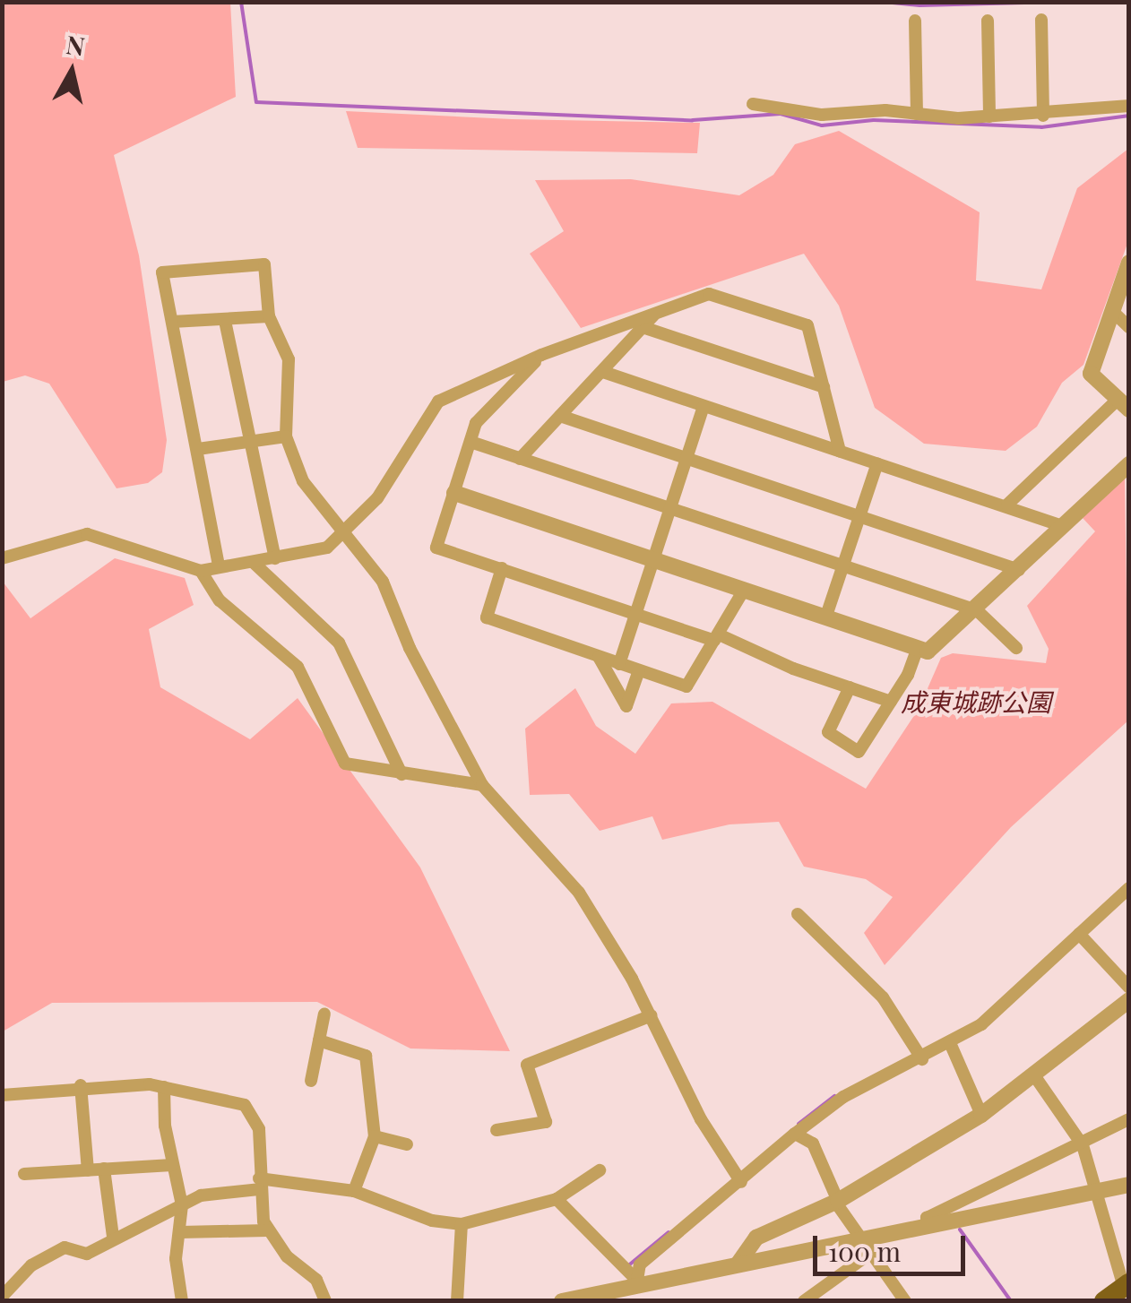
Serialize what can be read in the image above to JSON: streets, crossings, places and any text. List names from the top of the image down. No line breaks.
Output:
{"parks":["成東城跡公園"],"scale_bar":"100 m","north":"top"}
